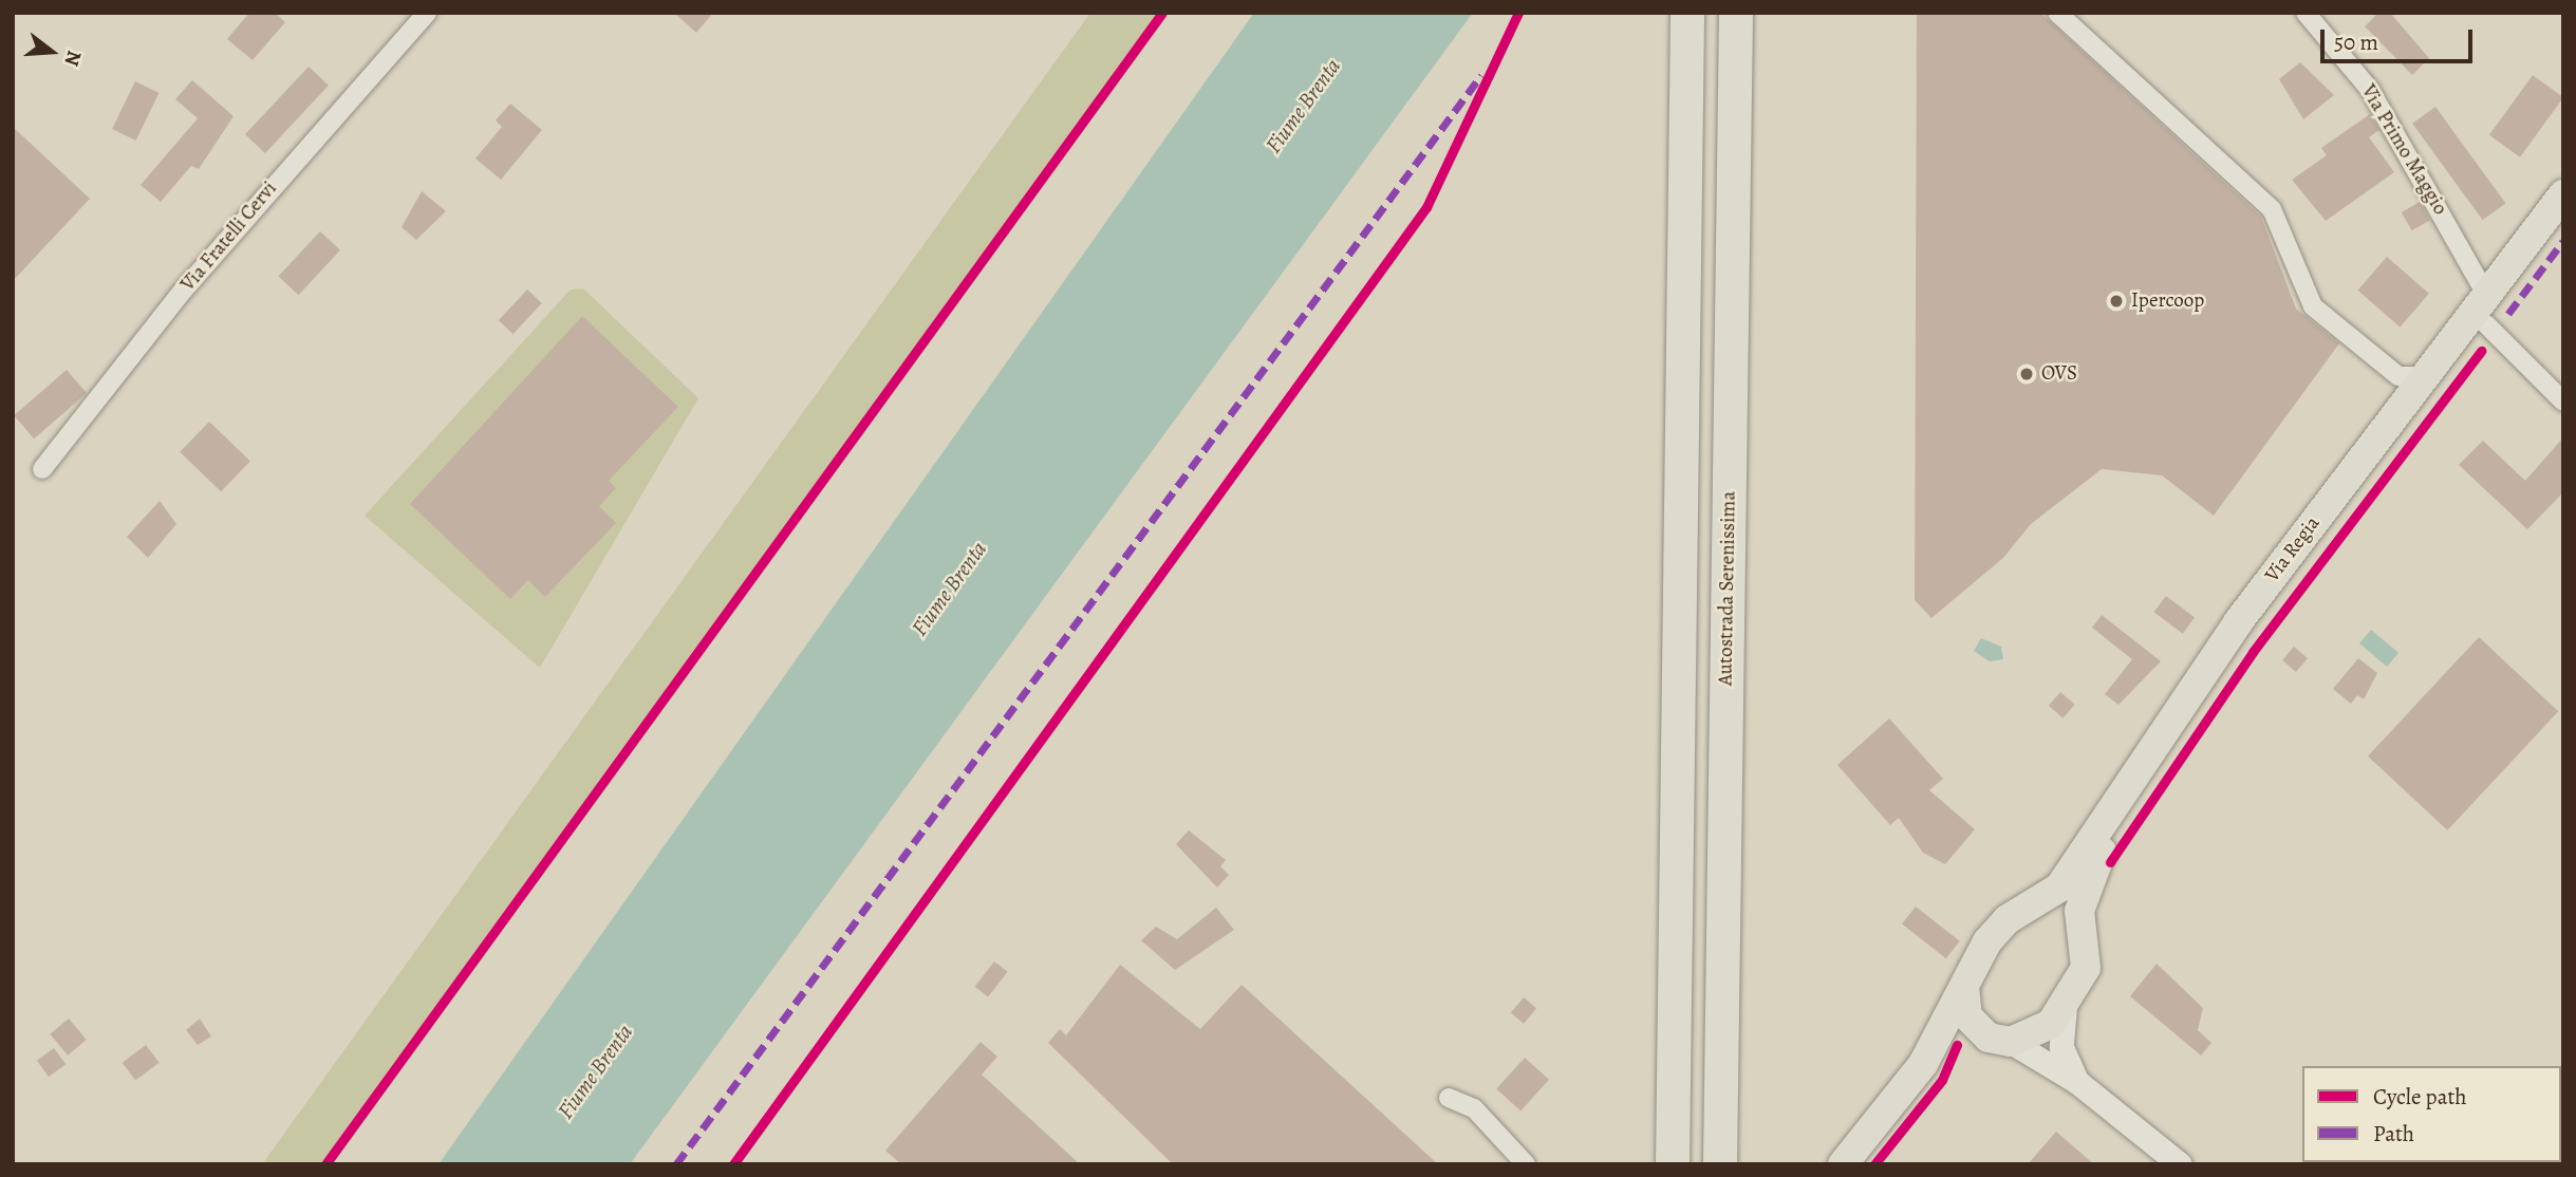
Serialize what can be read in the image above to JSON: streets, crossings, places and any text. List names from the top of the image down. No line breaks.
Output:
{"streets":{"highway":["Autostrada Serenissima"],"main road":["Via Regia"],"street":["Via Primo Maggio","Via Fratelli Cervi"]},"crossings":[["Via Primo Maggio","Via Regia"]],"water":["Fiume Brenta"],"places":["Ipercoop","OVS"],"legend":["Cycle path","Path"],"scale_bar":"50 m","north":"right"}
